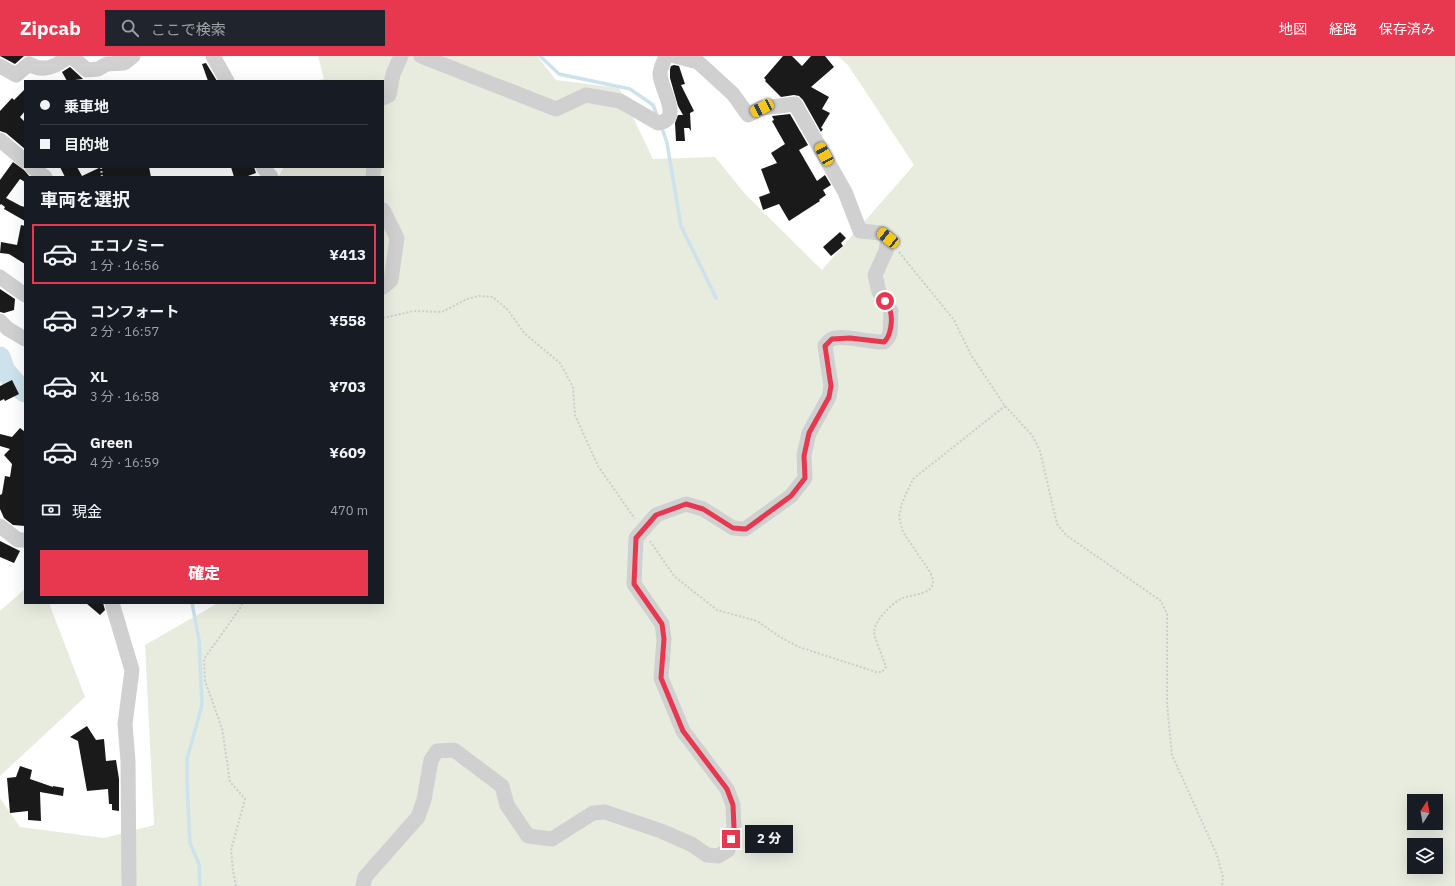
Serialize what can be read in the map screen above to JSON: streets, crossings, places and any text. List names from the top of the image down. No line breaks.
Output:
{"north":"top","page":{"header":"Zipcab","search":"ここで検索","nav":["地図","経路","保存済み"],"banner":["乗車地","目的地"],"heading":"車両を選択","list":[{"name":"エコノミー","note":"1 分 · 16:56","value":"¥413"},{"name":"コンフォート","note":"2 分 · 16:57","value":"¥558"},{"name":"XL","note":"3 分 · 16:58","value":"¥703"},{"name":"Green","note":"4 分 · 16:59","value":"¥609"}],"pay":["現金","470 m"],"buttons":"確定","bubble":"2 分"}}
